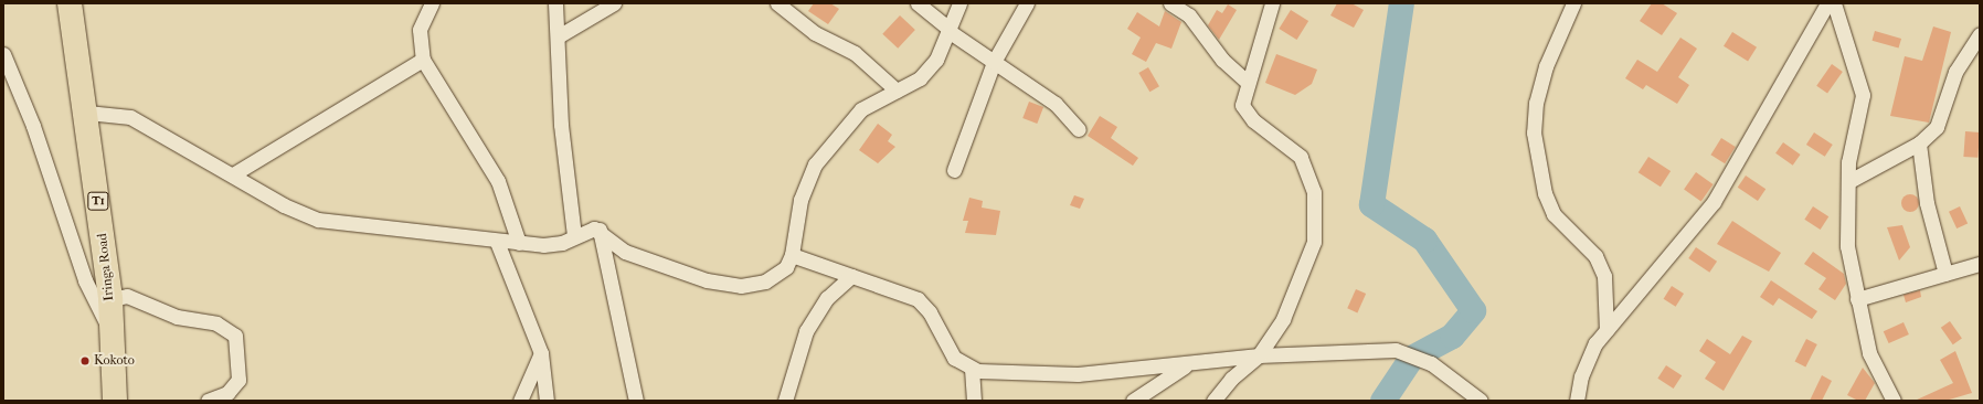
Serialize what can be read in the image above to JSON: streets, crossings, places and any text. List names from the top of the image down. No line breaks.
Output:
{"streets":{"highway":["T1","Iringa Road"]},"places":["Kokoto"]}
